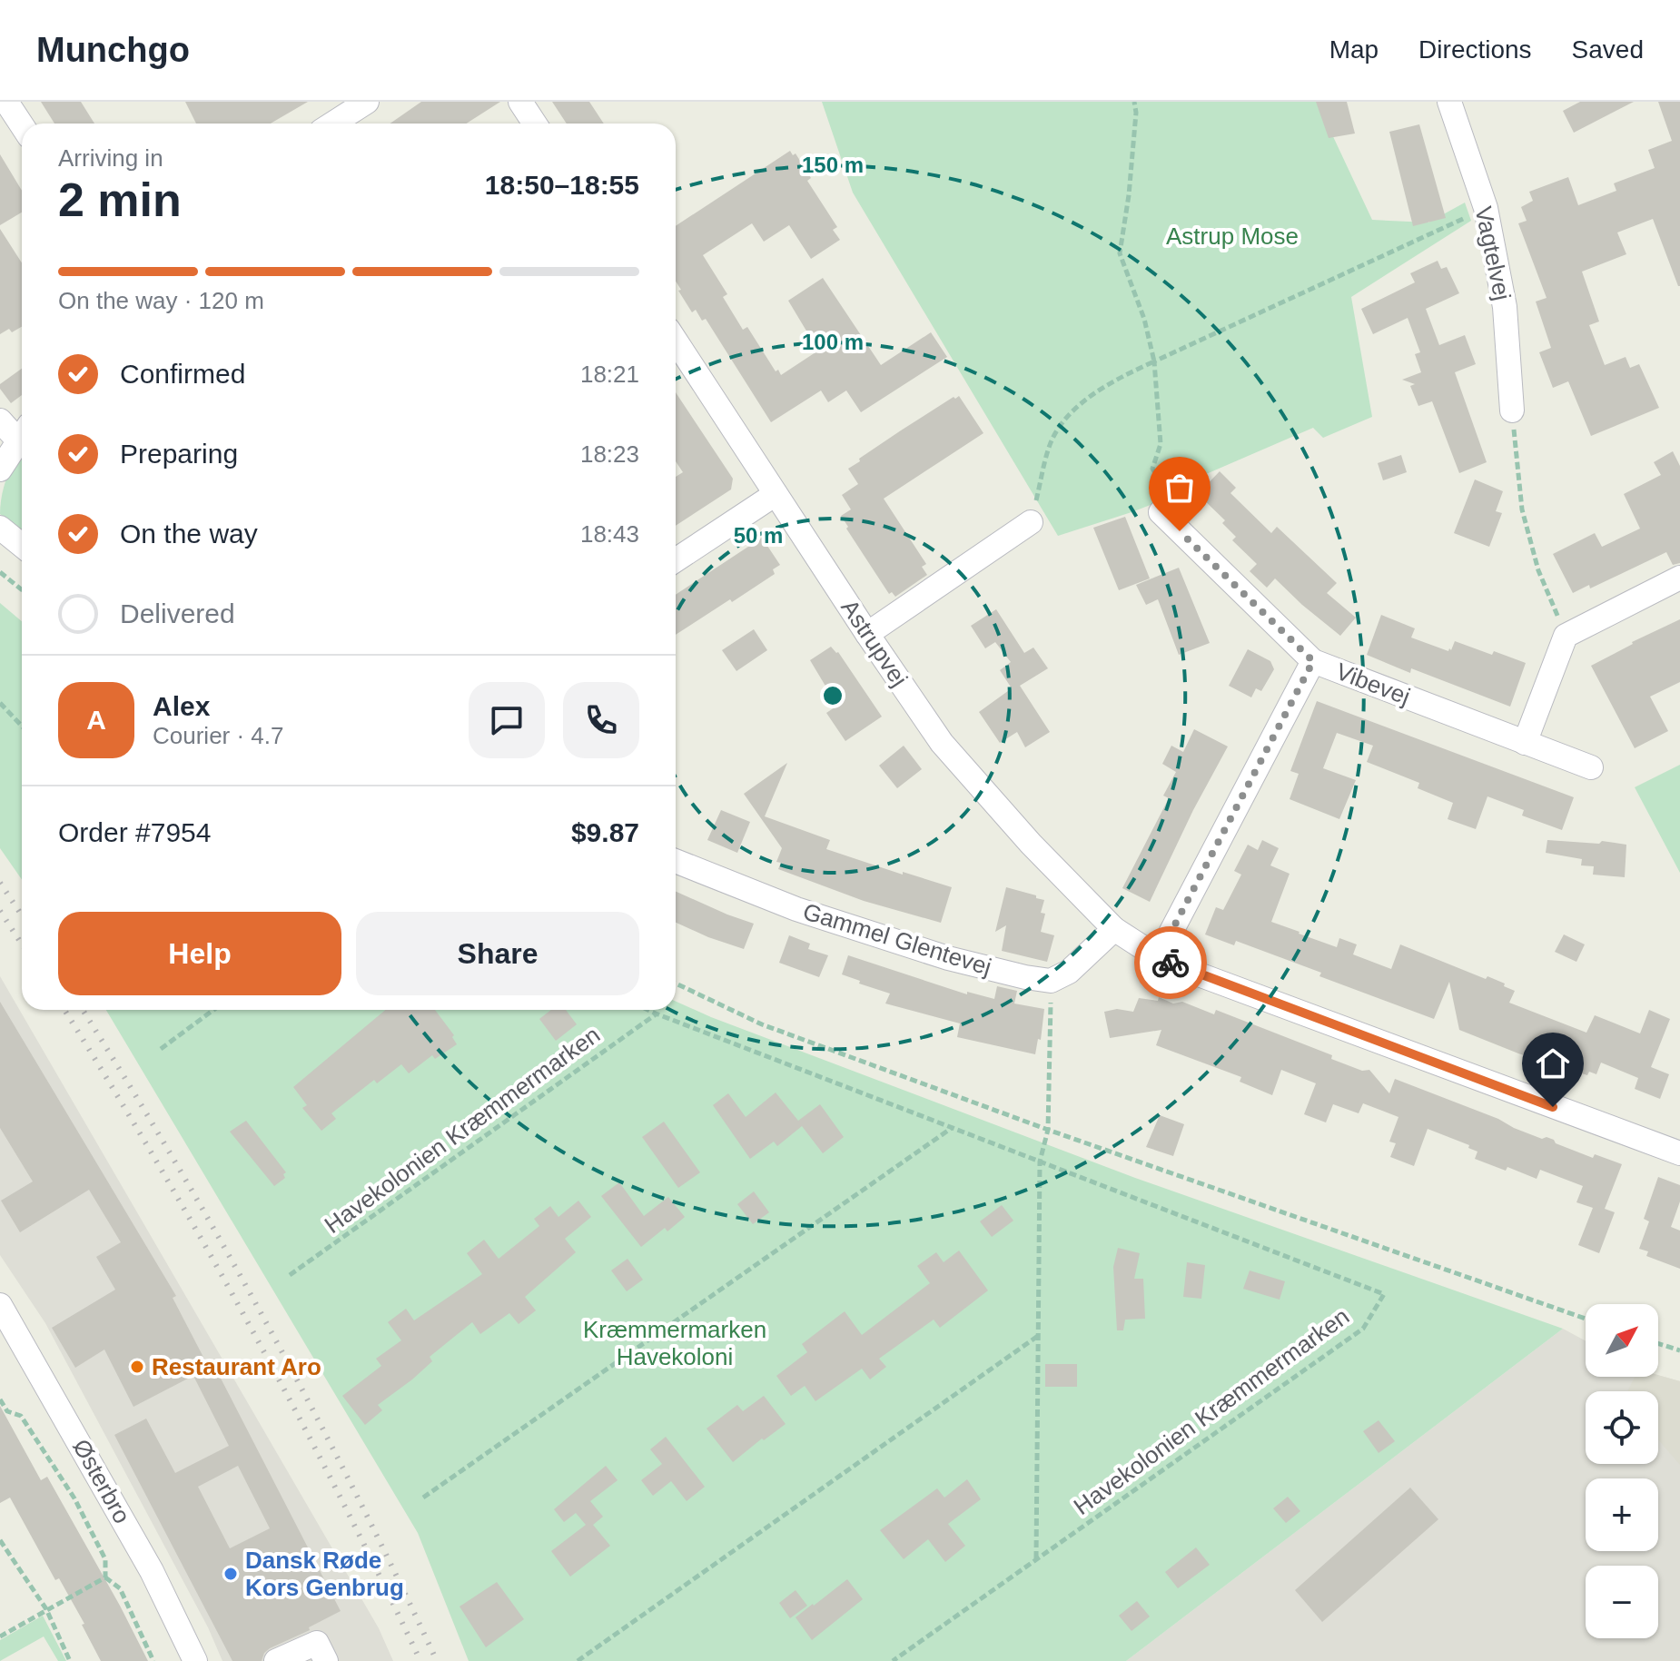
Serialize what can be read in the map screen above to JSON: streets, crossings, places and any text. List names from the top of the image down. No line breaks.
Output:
{"streets":{"street":["Vagtelvej","Astrupvej","Vibevej","Gammel Glentevej","Østerbro"],"path":["Havekolonien Kræmmermarken"]},"parks":["Astrup Mose","Kræmmermarken Havekoloni"],"places":["Restaurant Aro","Dansk Røde Kors Genbrug"],"north":"top right","page":{"header":"Munchgo","nav":["Map","Directions","Saved"],"heading":["2 min","Arriving in","18:50–18:55"],"panel":["Alex","Courier · 4.7","Order #7954","$9.87"],"bar":"On the way · 120 m","list":[["Confirmed","18:21"],["Preparing","18:23"],["On the way","18:43"],"Delivered"],"round":"A","buttons":["Help","Share"],"map_buttons":["+","−"]},"rings":["150 m","100 m","50 m"]}
